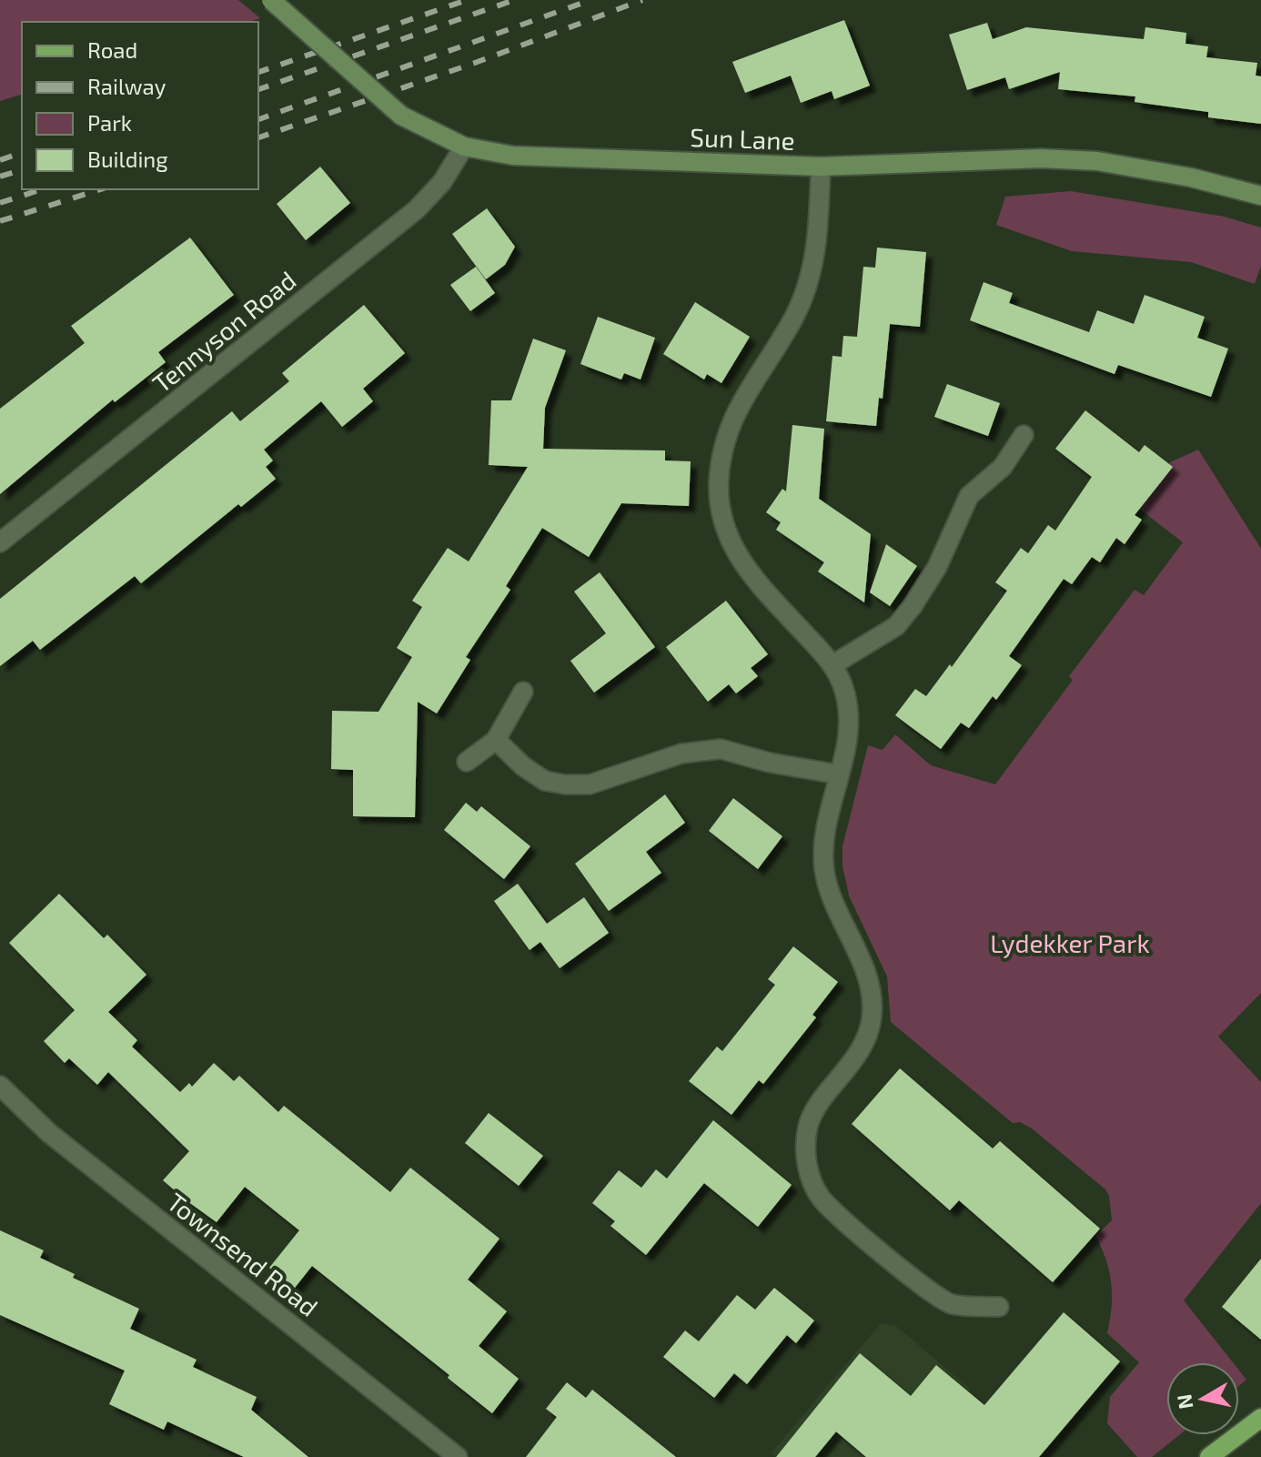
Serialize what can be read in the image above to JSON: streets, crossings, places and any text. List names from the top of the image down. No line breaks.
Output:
{"streets":{"street":["Sun Lane","Tennyson Road","Townsend Road"]},"crossings":[["Sun Lane","Tennyson Road"]],"parks":["Lydekker Park"],"legend":["Road","Railway","Park","Building"],"north":"left"}
